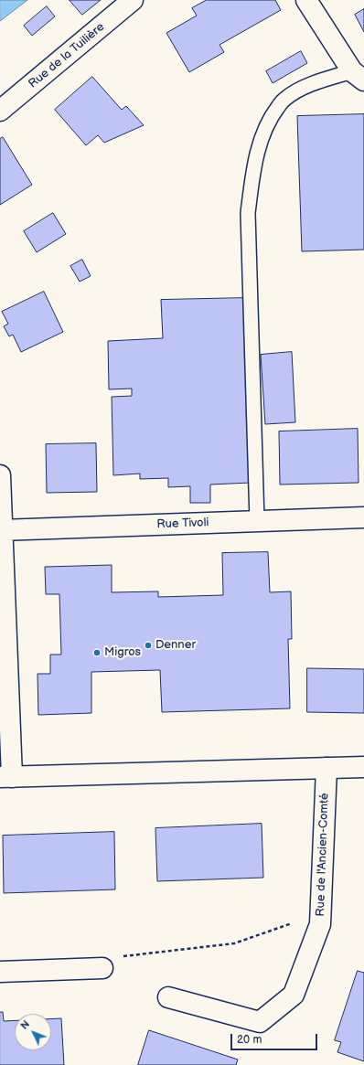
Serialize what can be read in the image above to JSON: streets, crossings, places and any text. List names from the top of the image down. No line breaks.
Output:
{"streets":{"street":["Rue de la Tuilière","Rue Tivoli","Rue de l'Ancien-Comté"]},"places":["Denner","Migros"],"scale_bar":"20 m","north":"top left"}
